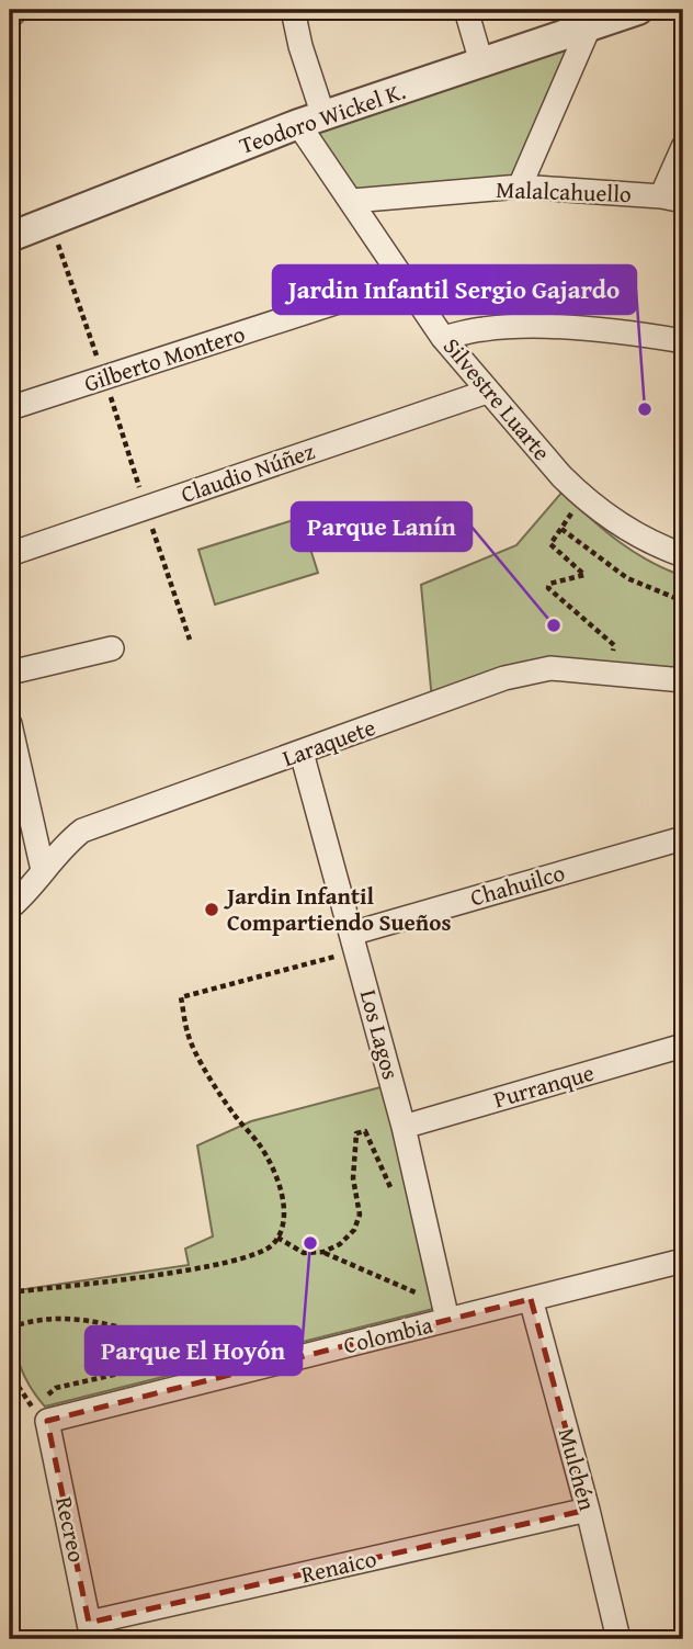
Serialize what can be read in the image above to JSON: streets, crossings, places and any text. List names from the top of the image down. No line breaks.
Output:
{"streets":{"street":["Teodoro Wickel K.","Malalcahuello","Gilberto Montero","Silvestre Luarte","Claudio Núñez","Laraquete","Chahuilco","Los Lagos","Purranque","Colombia","Mulchén","Recreo","Renaico"]},"crossings":[["Teodoro Wickel K.","Silvestre Luarte"],["Malalcahuello","Silvestre Luarte"],["Gilberto Montero","Silvestre Luarte"],["Silvestre Luarte","Claudio Núñez"],["Laraquete","Los Lagos"],["Chahuilco","Los Lagos"],["Los Lagos","Purranque"],["Los Lagos","Colombia"],["Colombia","Mulchén"],["Colombia","Recreo"],["Mulchén","Renaico"],["Recreo","Renaico"]],"places":["Jardin Infantil Sergio Gajardo","Parque Lanín","Jardin Infantil Compartiendo Sueños","Parque El Hoyón"]}
